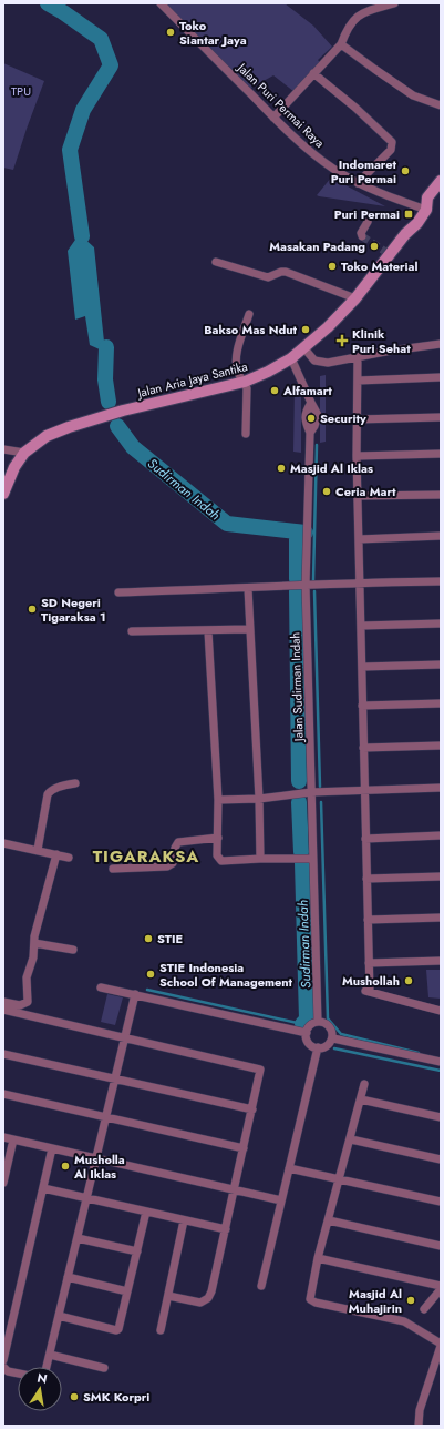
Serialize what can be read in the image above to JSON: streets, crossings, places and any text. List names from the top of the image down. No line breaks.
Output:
{"streets":{"street":["Jalan Puri Permai Raya","Jalan Aria Jaya Santika","Jalan Sudirman Indah"]},"crossings":[["Jalan Puri Permai Raya","Jalan Aria Jaya Santika"]],"districts":["TIGARAKSA"],"water":["Sudirman Indah"],"parks":["TPU"],"places":{"other":["Toko Siantar Jaya","Indomaret Puri Permai","Masakan Padang","Toko Material","Bakso Mas Ndut","Alfamart","Security","Masjid Al Iklas","Ceria Mart","SD Negeri Tigaraksa 1","STIE","STIE Indonesia School Of Management","Mushollah","Musholla Al Iklas","Masjid Al Muhajirin","SMK Korpri"],"transit":["Puri Permai"],"health":["Klinik Puri Sehat"]},"north":"top"}
